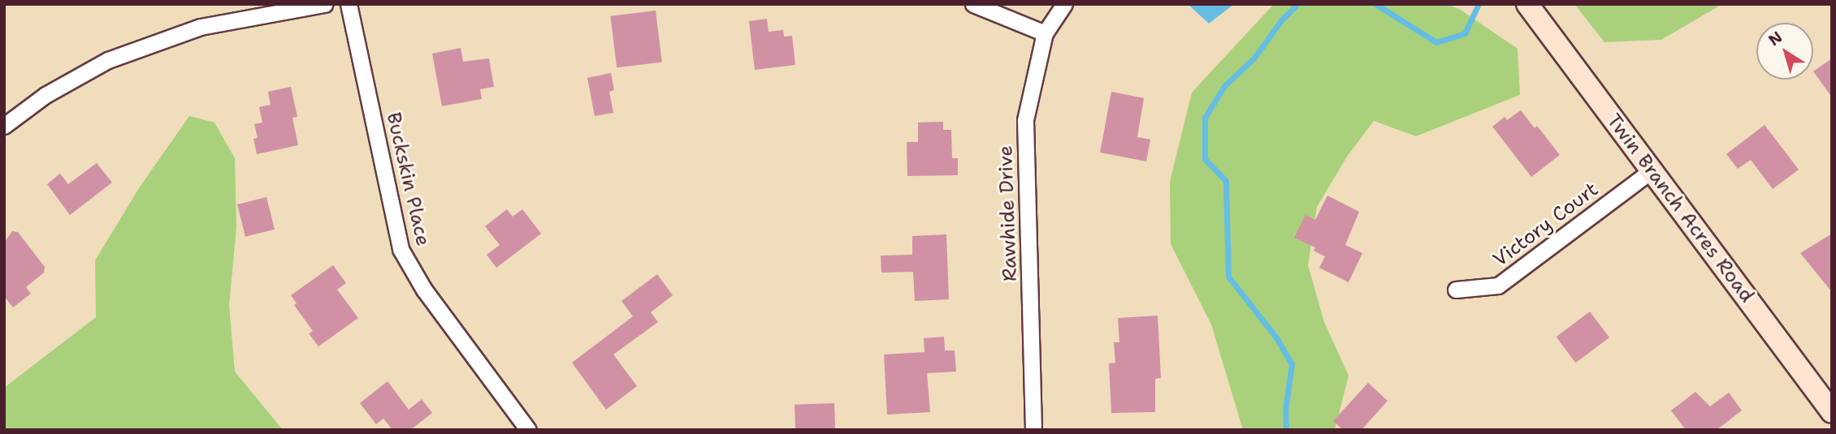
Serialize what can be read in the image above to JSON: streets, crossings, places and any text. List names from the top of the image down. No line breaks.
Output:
{"streets":{"street":["Buckskin Place","Twin Branch Acres Road","Rawhide Drive","Victory Court"]},"crossings":[["Twin Branch Acres Road","Victory Court"]],"north":"top left"}
